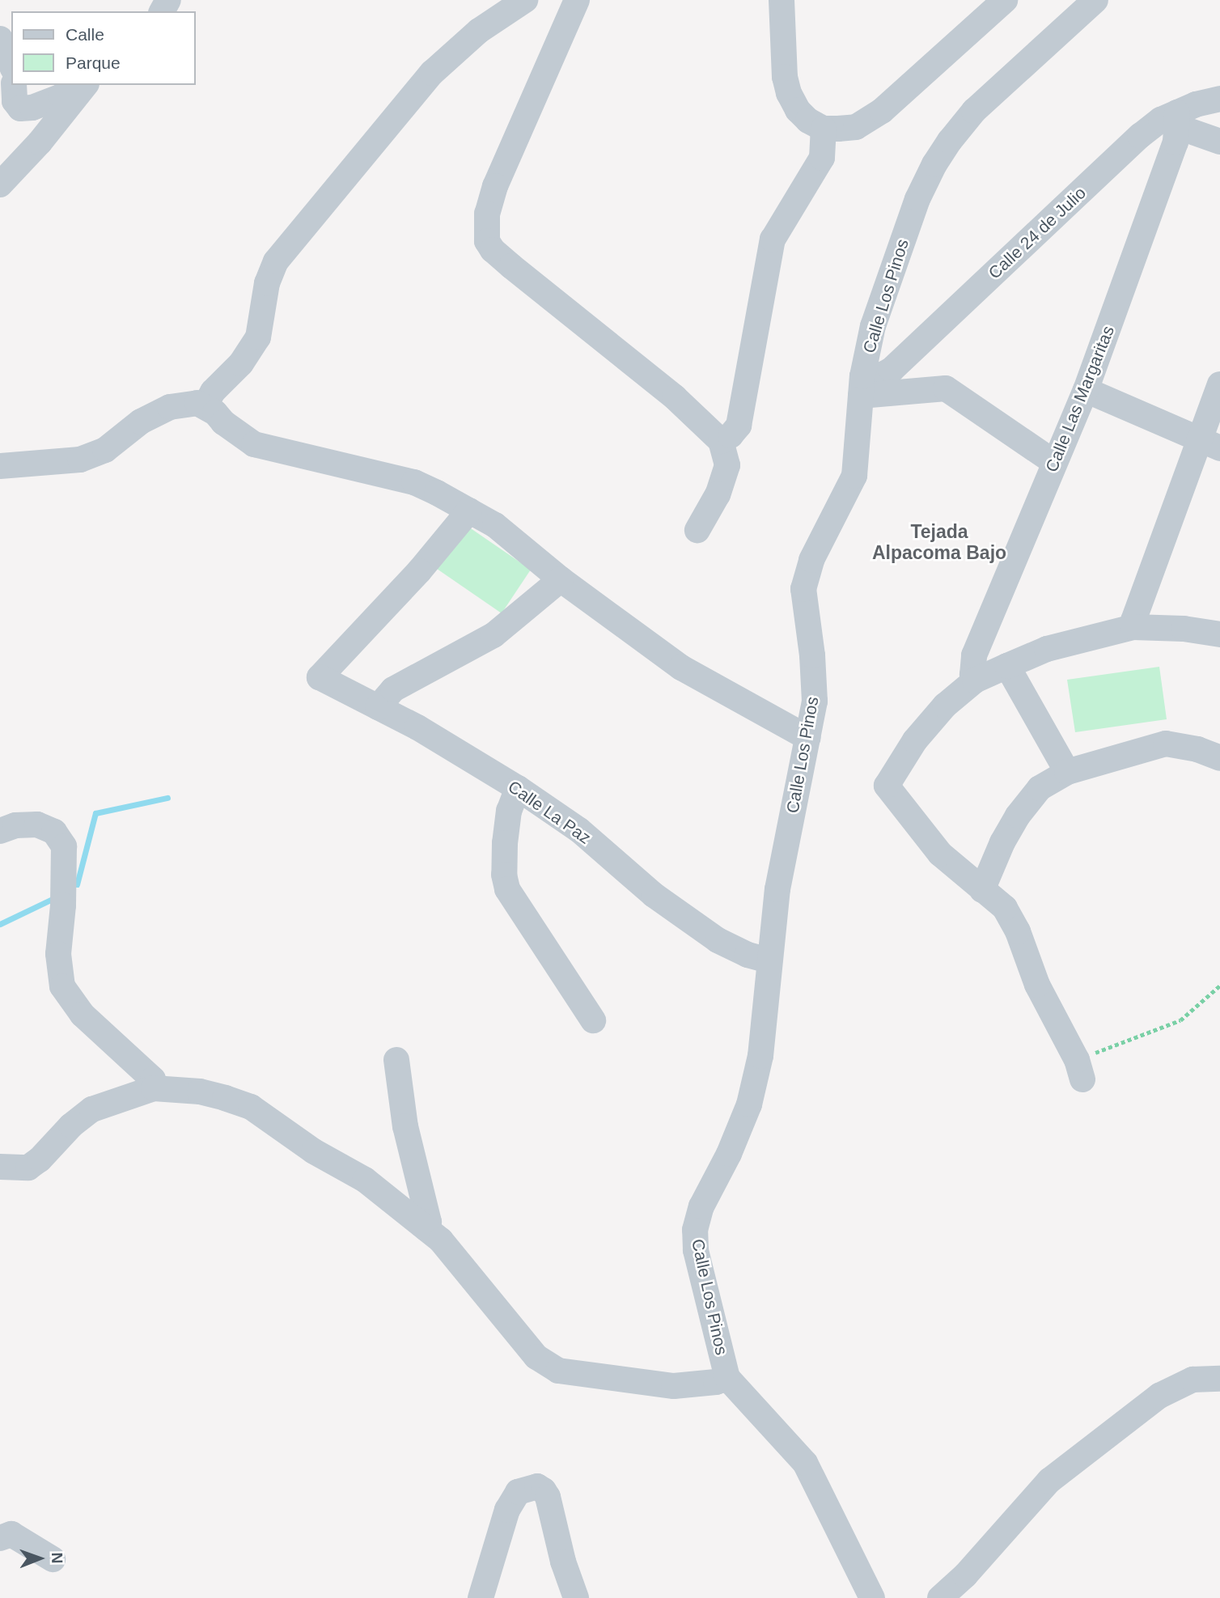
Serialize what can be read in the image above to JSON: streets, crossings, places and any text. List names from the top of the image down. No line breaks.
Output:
{"streets":{"street":["Calle 24 de Julio","Calle Los Pinos","Calle Las Margaritas","Calle La Paz"]},"crossings":[["Calle 24 de Julio","Calle Los Pinos"],["Calle 24 de Julio","Calle Las Margaritas"],["Calle Los Pinos","Calle La Paz"]],"districts":["Tejada Alpacoma Bajo"],"legend":["Calle","Parque"],"north":"right"}
